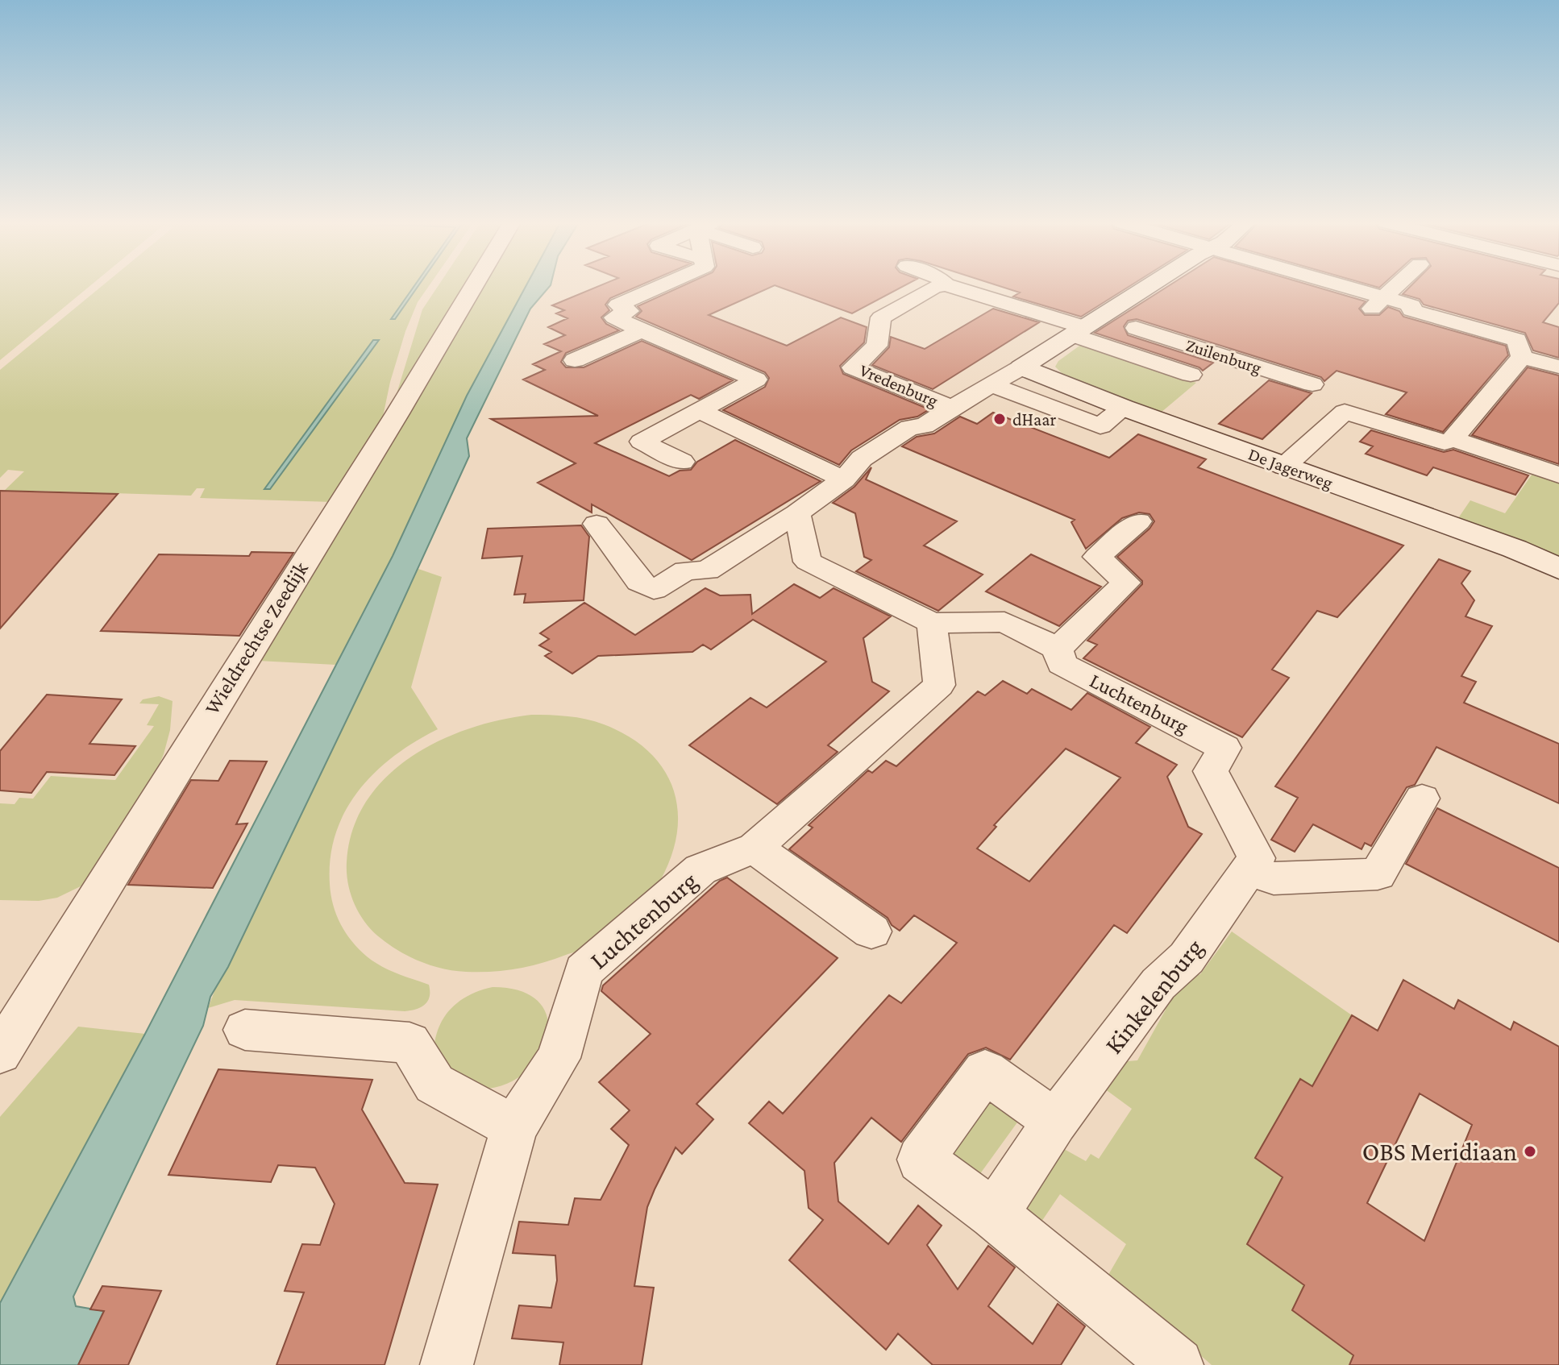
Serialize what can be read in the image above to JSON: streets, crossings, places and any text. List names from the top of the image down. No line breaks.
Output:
{"streets":{"street":["Zuilenburg","Vredenburg","De Jagerweg","Wieldrechtse Zeedijk","Luchtenburg","Kinkelenburg"]},"crossings":[["Vredenburg","De Jagerweg"],["Luchtenburg","Kinkelenburg"]],"places":["dHaar","OBS Meridiaan"]}
